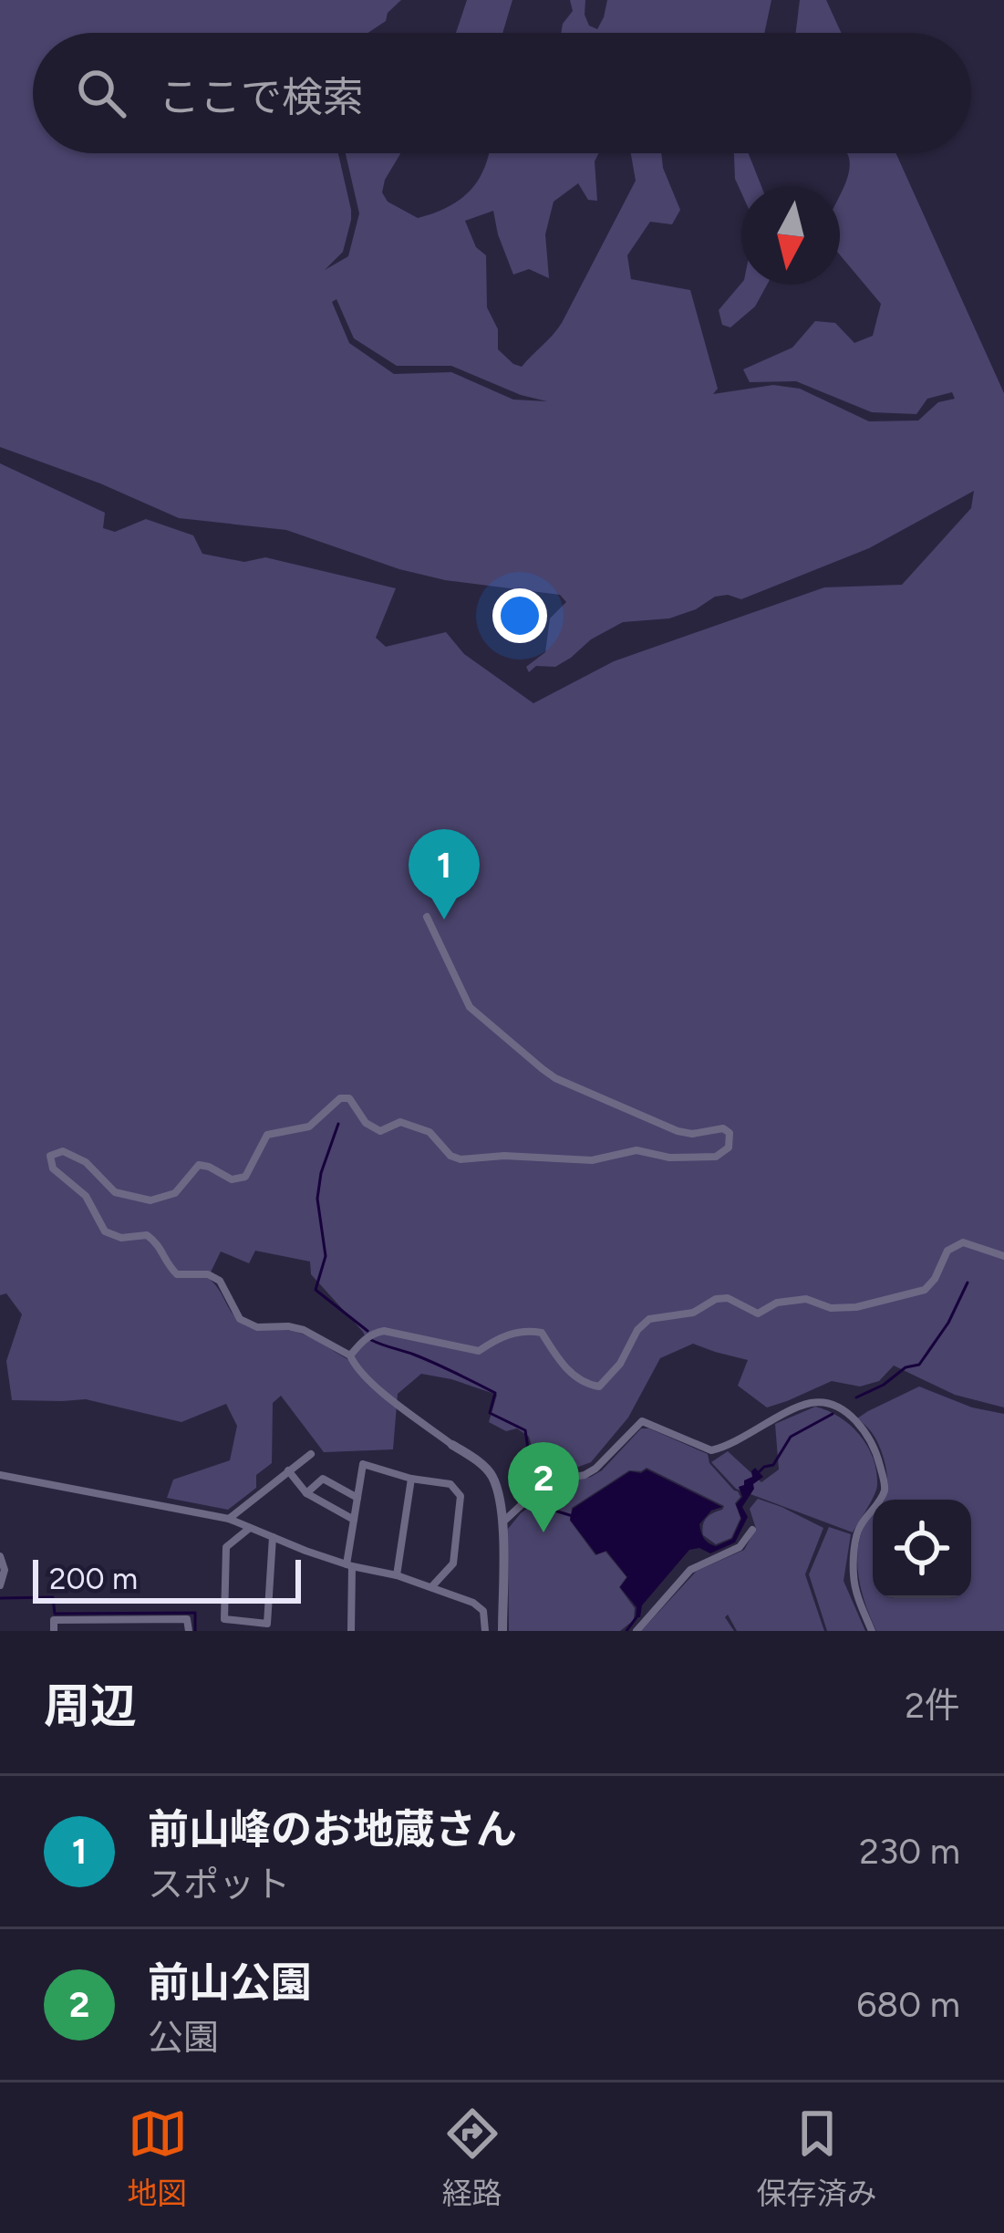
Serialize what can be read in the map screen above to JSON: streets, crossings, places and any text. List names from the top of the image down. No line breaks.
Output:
{"scale_bar":"200 m","north":"bottom","page":{"search":"ここで検索","pins":["1","2"],"scale":"200 m","heading":["周辺","2件"],"list":[{"mark":"1","name":"前山峰のお地蔵さん","note":"スポット","value":"230 m"},{"mark":"2","name":"前山公園","note":"公園","value":"680 m"}],"nav":["地図","経路","保存済み"]}}
